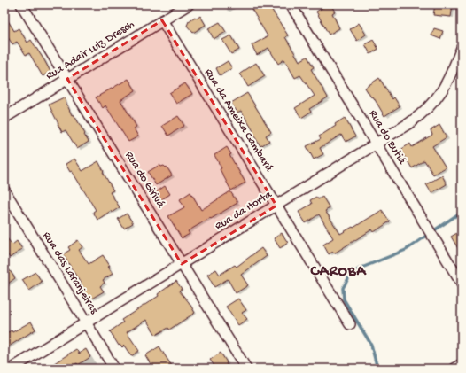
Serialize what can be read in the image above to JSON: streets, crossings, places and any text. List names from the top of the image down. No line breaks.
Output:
{"streets":{"street":["Rua Adair Luiz Dresch","Rua da Ameixa Cambará","Rua do Butiá","Rua do Girivá","Rua da Horta","Rua das Laranjeiras"]},"crossings":[["Rua Adair Luiz Dresch","Rua da Ameixa Cambará"],["Rua Adair Luiz Dresch","Rua do Girivá"],["Rua da Ameixa Cambará","Rua da Horta"],["Rua do Butiá","Rua da Horta"],["Rua do Girivá","Rua da Horta"],["Rua da Horta","Rua das Laranjeiras"]],"districts":["CAROBA"]}
